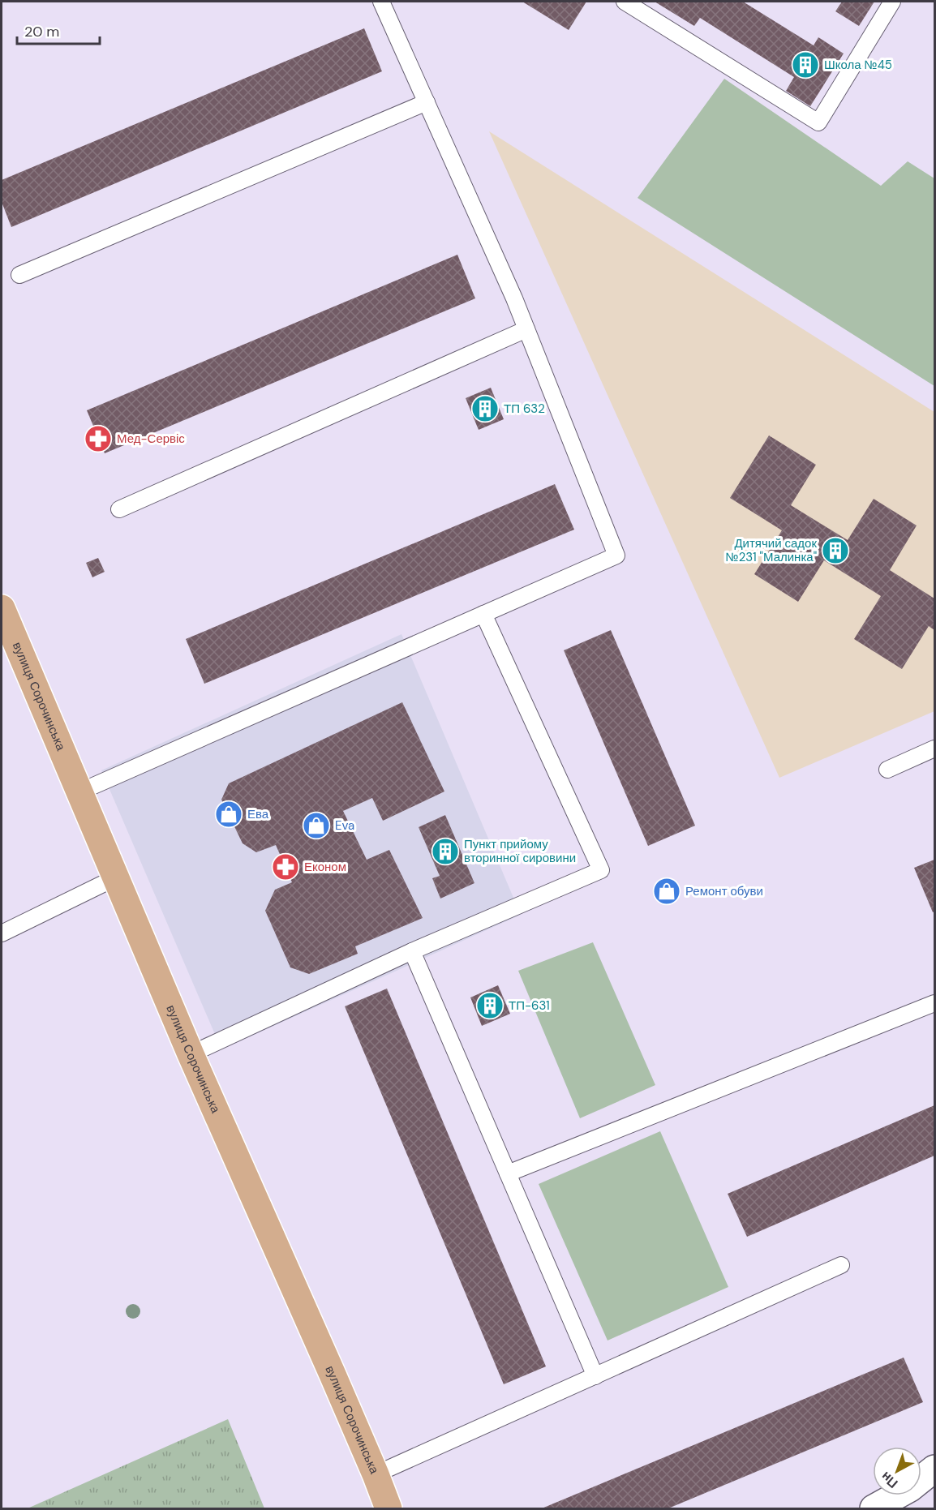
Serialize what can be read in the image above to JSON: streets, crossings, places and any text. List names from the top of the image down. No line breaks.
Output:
{"streets":{"main road":["вулиця Сорочинська"]},"places":{"building":["Школа №45","ТП 632","Дитячий садок №231 \"Малинка\"","Пункт прийому вторинної сировини","ТП-631"],"pharmacy":["Мед-Сервіс","Економ"],"shop":["Ева","Eva","Ремонт обуви"]},"scale_bar":"20 m","north":"bottom left"}
